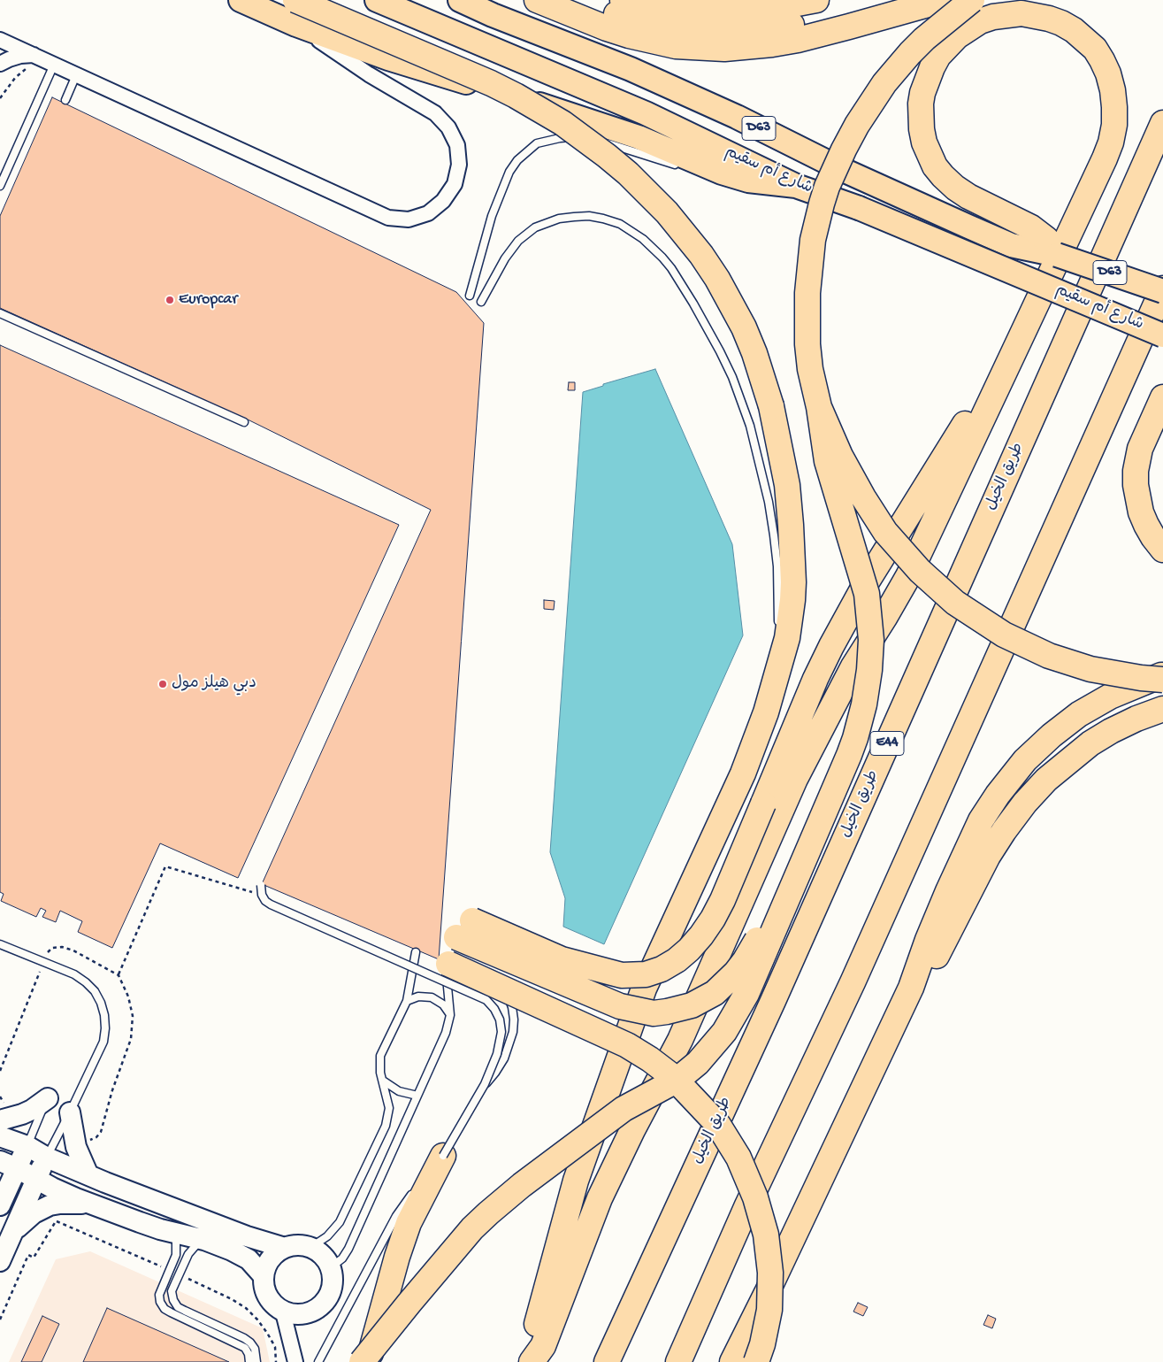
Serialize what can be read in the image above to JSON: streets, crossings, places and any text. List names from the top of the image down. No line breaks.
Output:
{"streets":{"highway":["طريق الخيل","E44"],"main road":["D63","شارع أم سقيم"]},"places":["Europcar","دبي هيلز مول"]}
